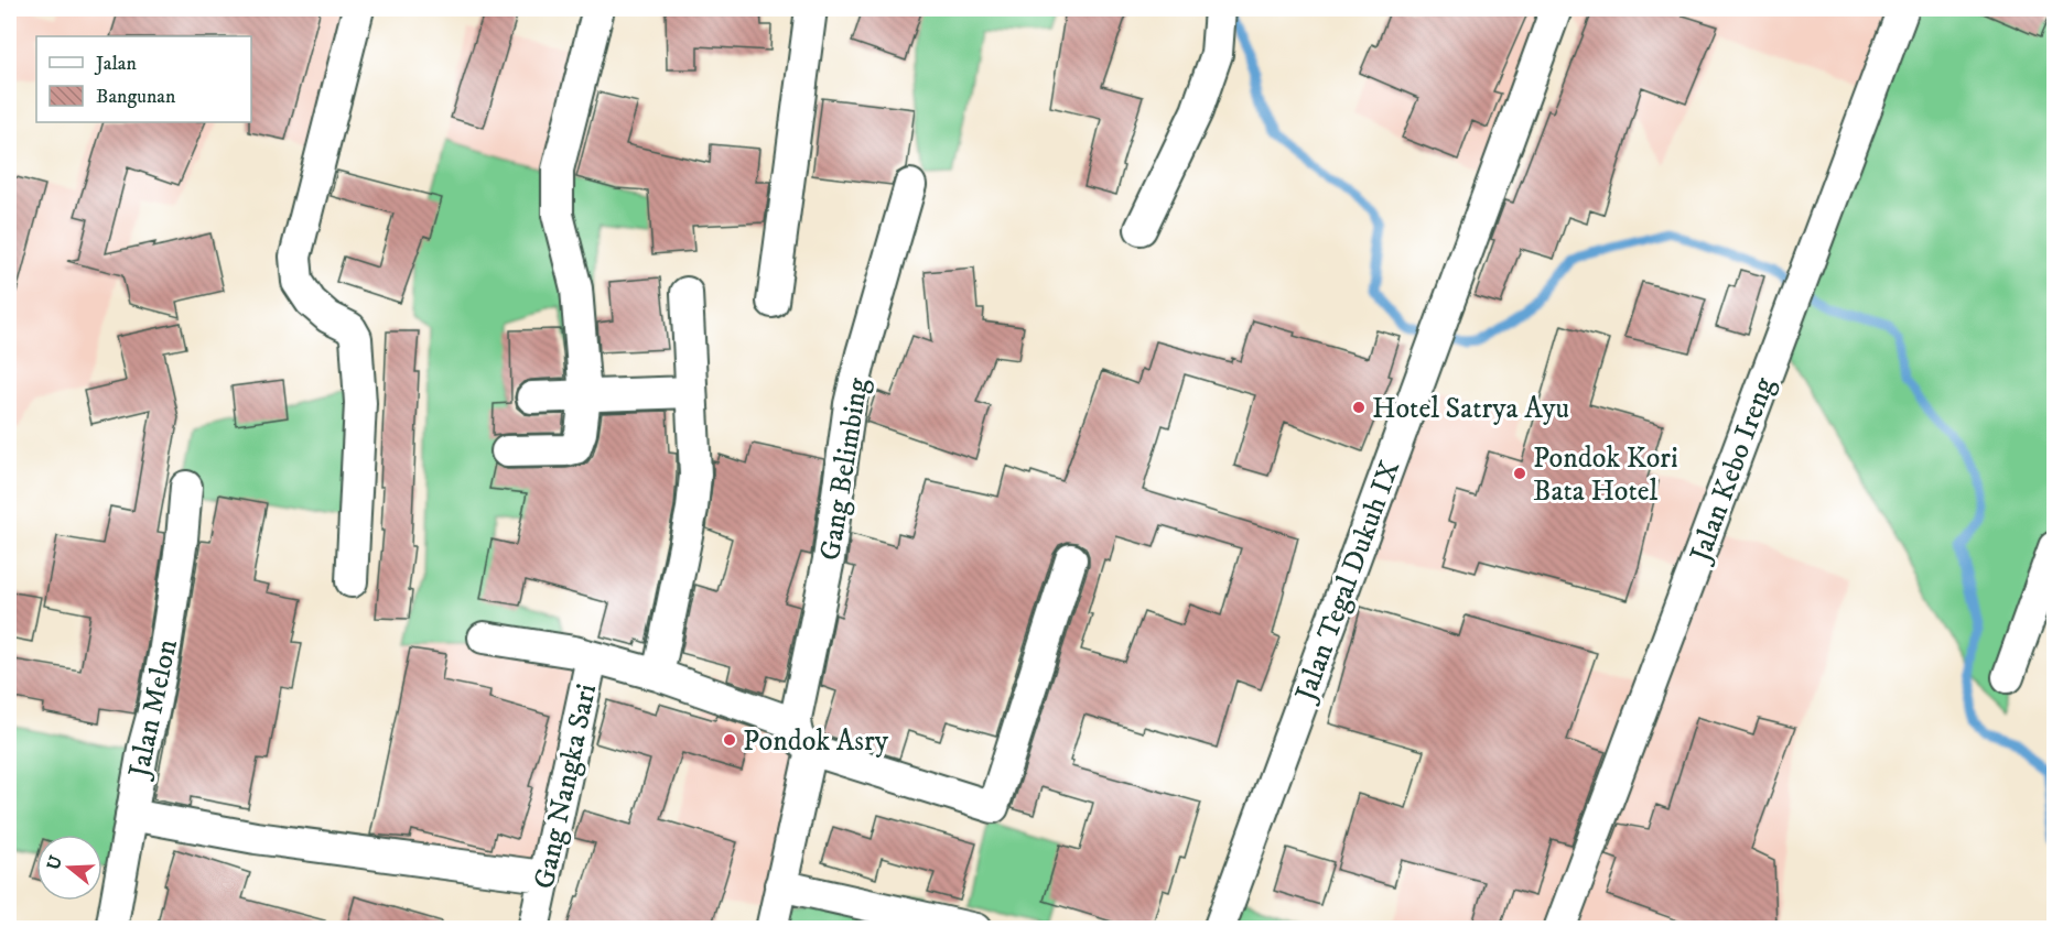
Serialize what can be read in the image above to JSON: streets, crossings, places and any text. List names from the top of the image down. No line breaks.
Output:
{"streets":{"street":["Gang Belimbing","Jalan Kebo Ireng","Jalan Tegal Dukuh IX","Jalan Melon","Gang Nangka Sari"]},"crossings":[["Gang Belimbing","Gang Nangka Sari"]],"places":["Hotel Satrya Ayu","Pondok Kori Bata Hotel","Pondok Asry"],"legend":["Jalan","Bangunan"],"north":"left"}
